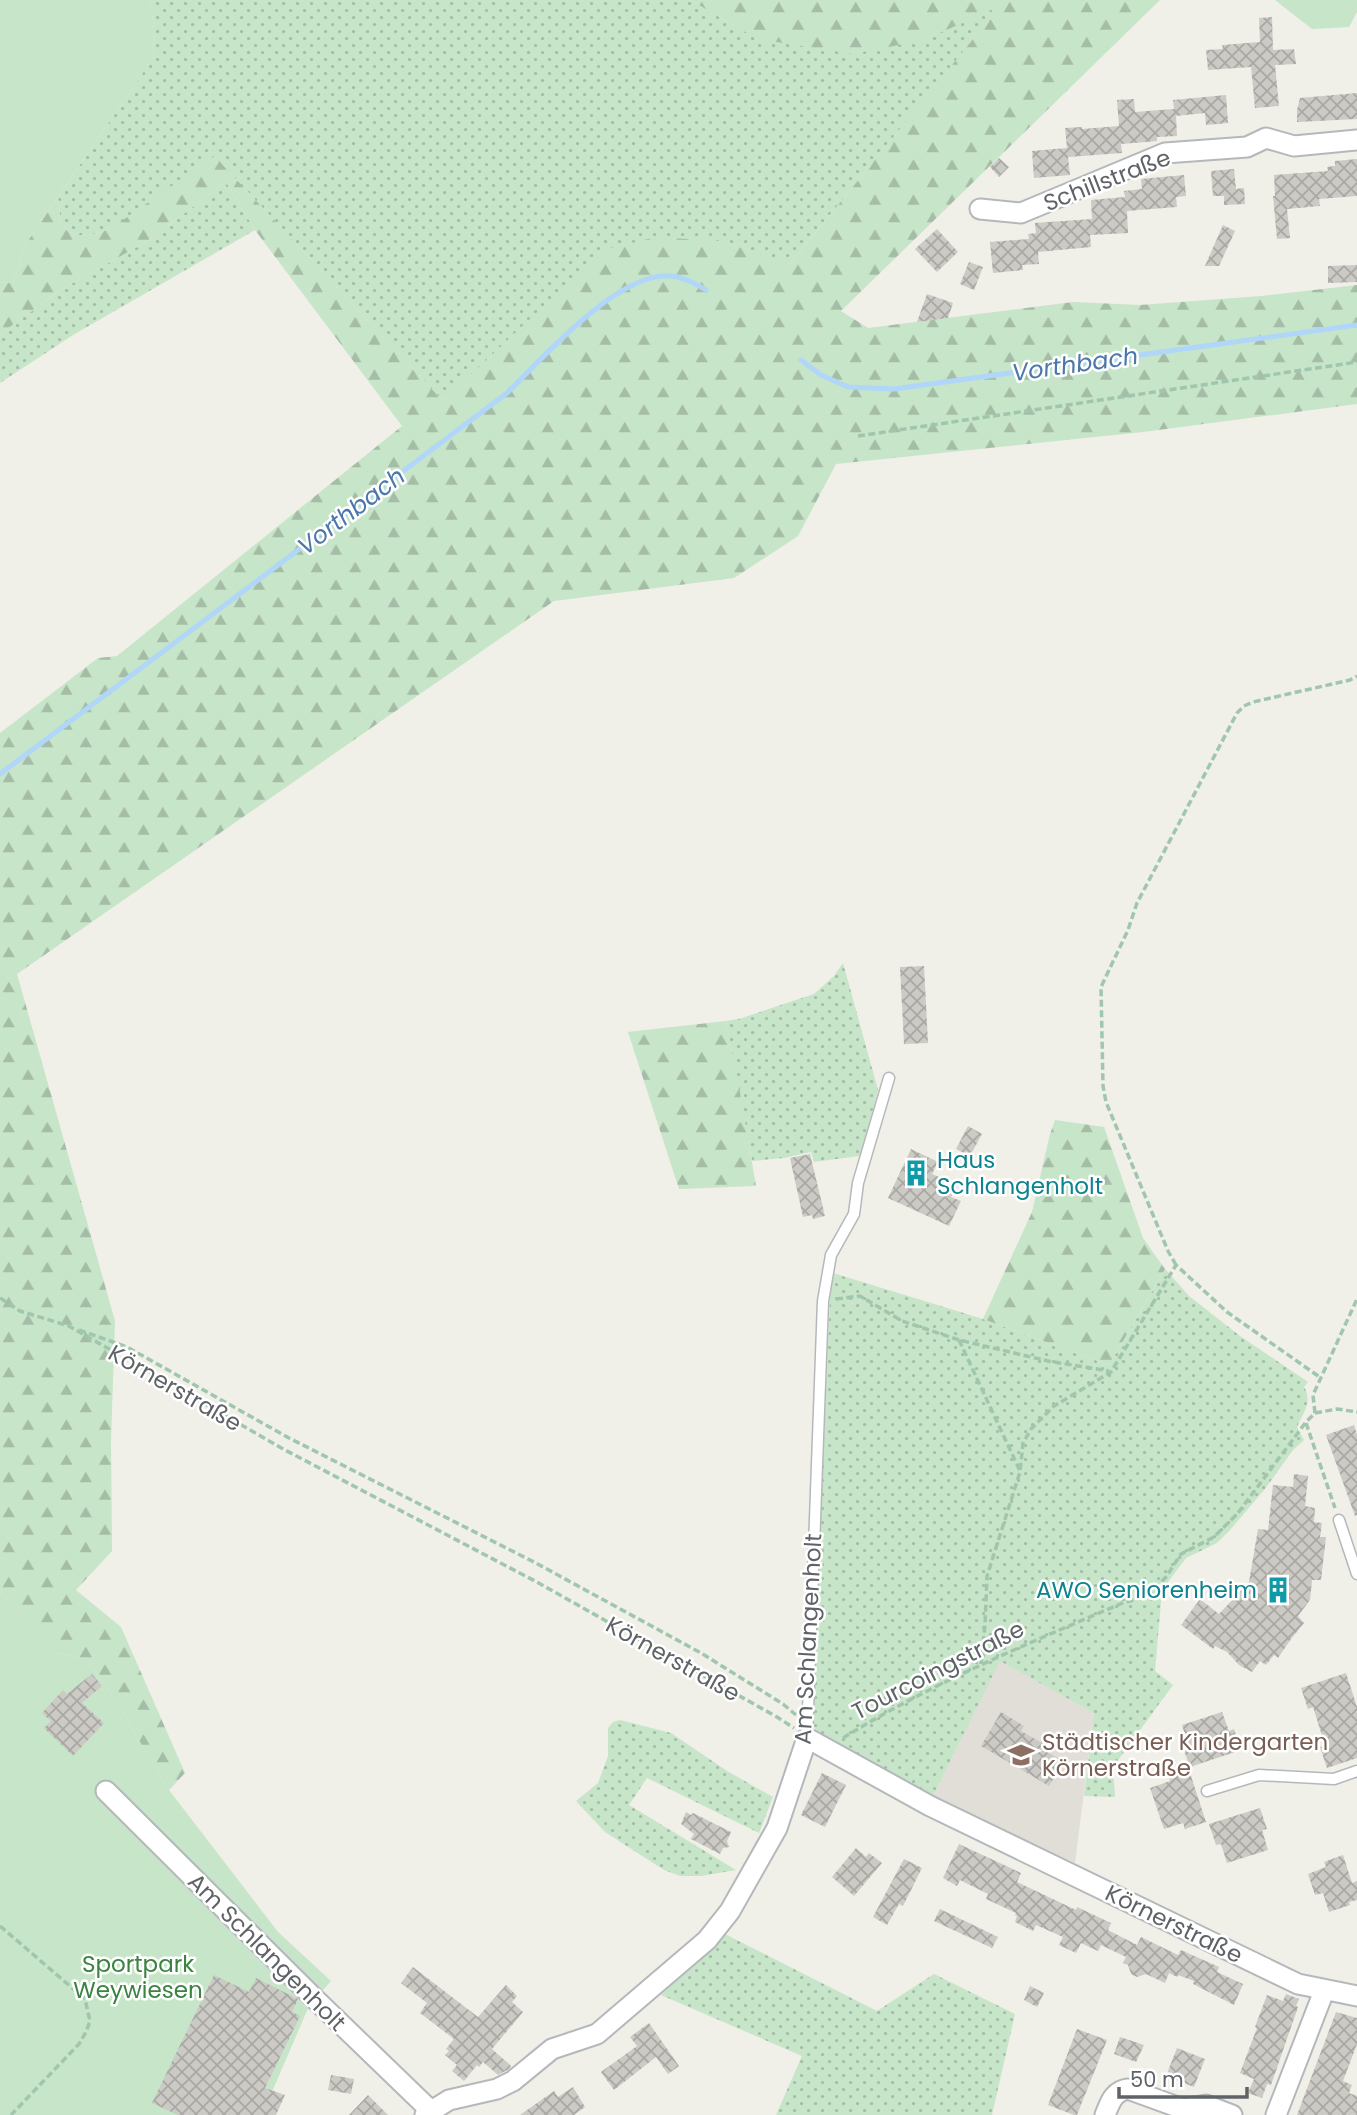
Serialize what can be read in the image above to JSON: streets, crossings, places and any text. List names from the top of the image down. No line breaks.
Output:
{"streets":{"street":["Schillstraße","Körnerstraße","Am Schlangenholt"],"path":["Tourcoingstraße"]},"crossings":[["Körnerstraße","Am Schlangenholt"],["Körnerstraße","Tourcoingstraße"]],"water":["Vorthbach"],"parks":["Sportpark Weywiesen"],"places":{"building":["Haus Schlangenholt","AWO Seniorenheim"],"school or university":["Städtischer Kindergarten Körnerstraße"]},"scale_bar":"50 m"}
